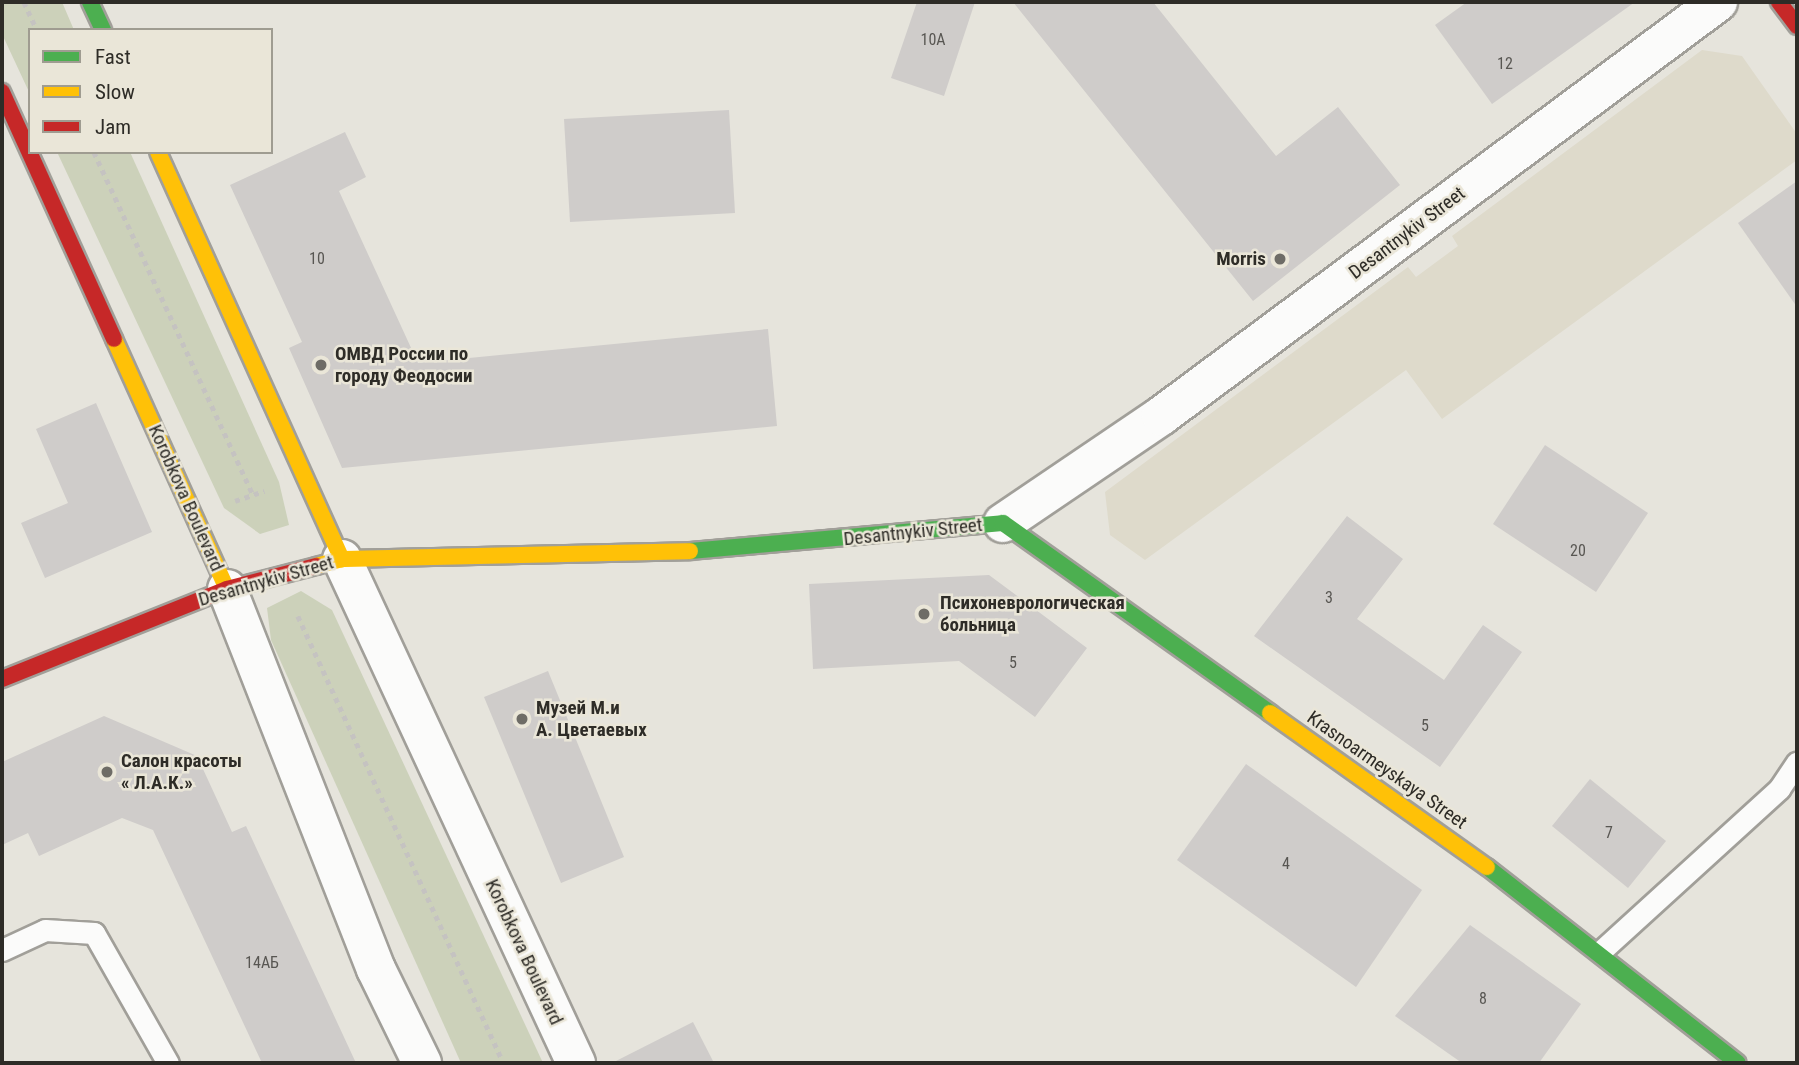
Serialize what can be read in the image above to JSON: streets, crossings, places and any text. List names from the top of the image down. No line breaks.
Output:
{"streets":{"main road":["Desantnykiv Street","Korobkova Boulevard","Krasnoarmeyskaya Street"]},"crossings":[["Desantnykiv Street","Korobkova Boulevard"],["Desantnykiv Street","Krasnoarmeyskaya Street"]],"places":["Morris","ОМВД России по городу Феодосии","Психоневрологическая больница","Музей М.и А. Цветаевых","Салон красоты « Л.А.К.»"],"house_numbers":["10А","12","10","20","3","5","5","7","4","14АБ","8"],"legend":["Fast","Slow","Jam"]}
